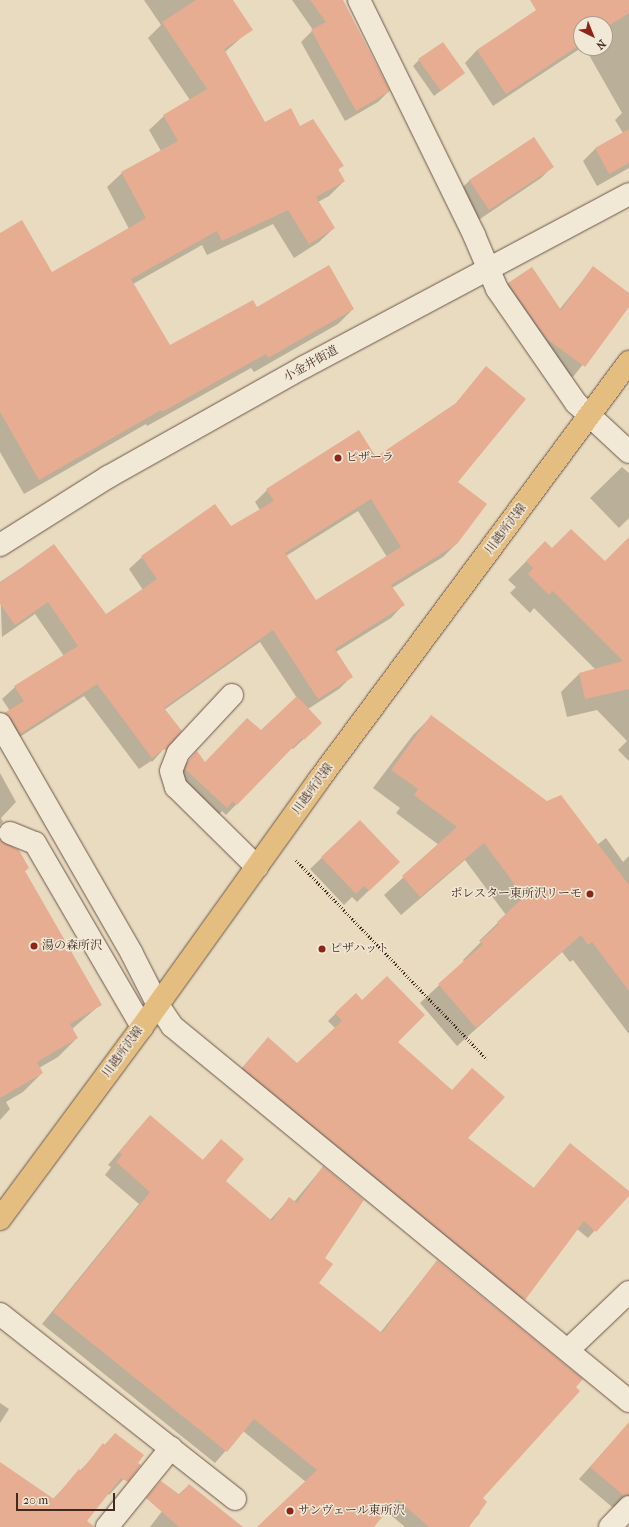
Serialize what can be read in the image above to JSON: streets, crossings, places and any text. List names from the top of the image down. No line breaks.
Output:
{"streets":{"main road":["川越所沢線"],"street":["小金井街道"]},"places":["ピザーラ","ポレスター東所沢リーモ","湯の森所沢","ピザハット","サンヴェール東所沢"],"scale_bar":"20 m","north":"bottom right"}
